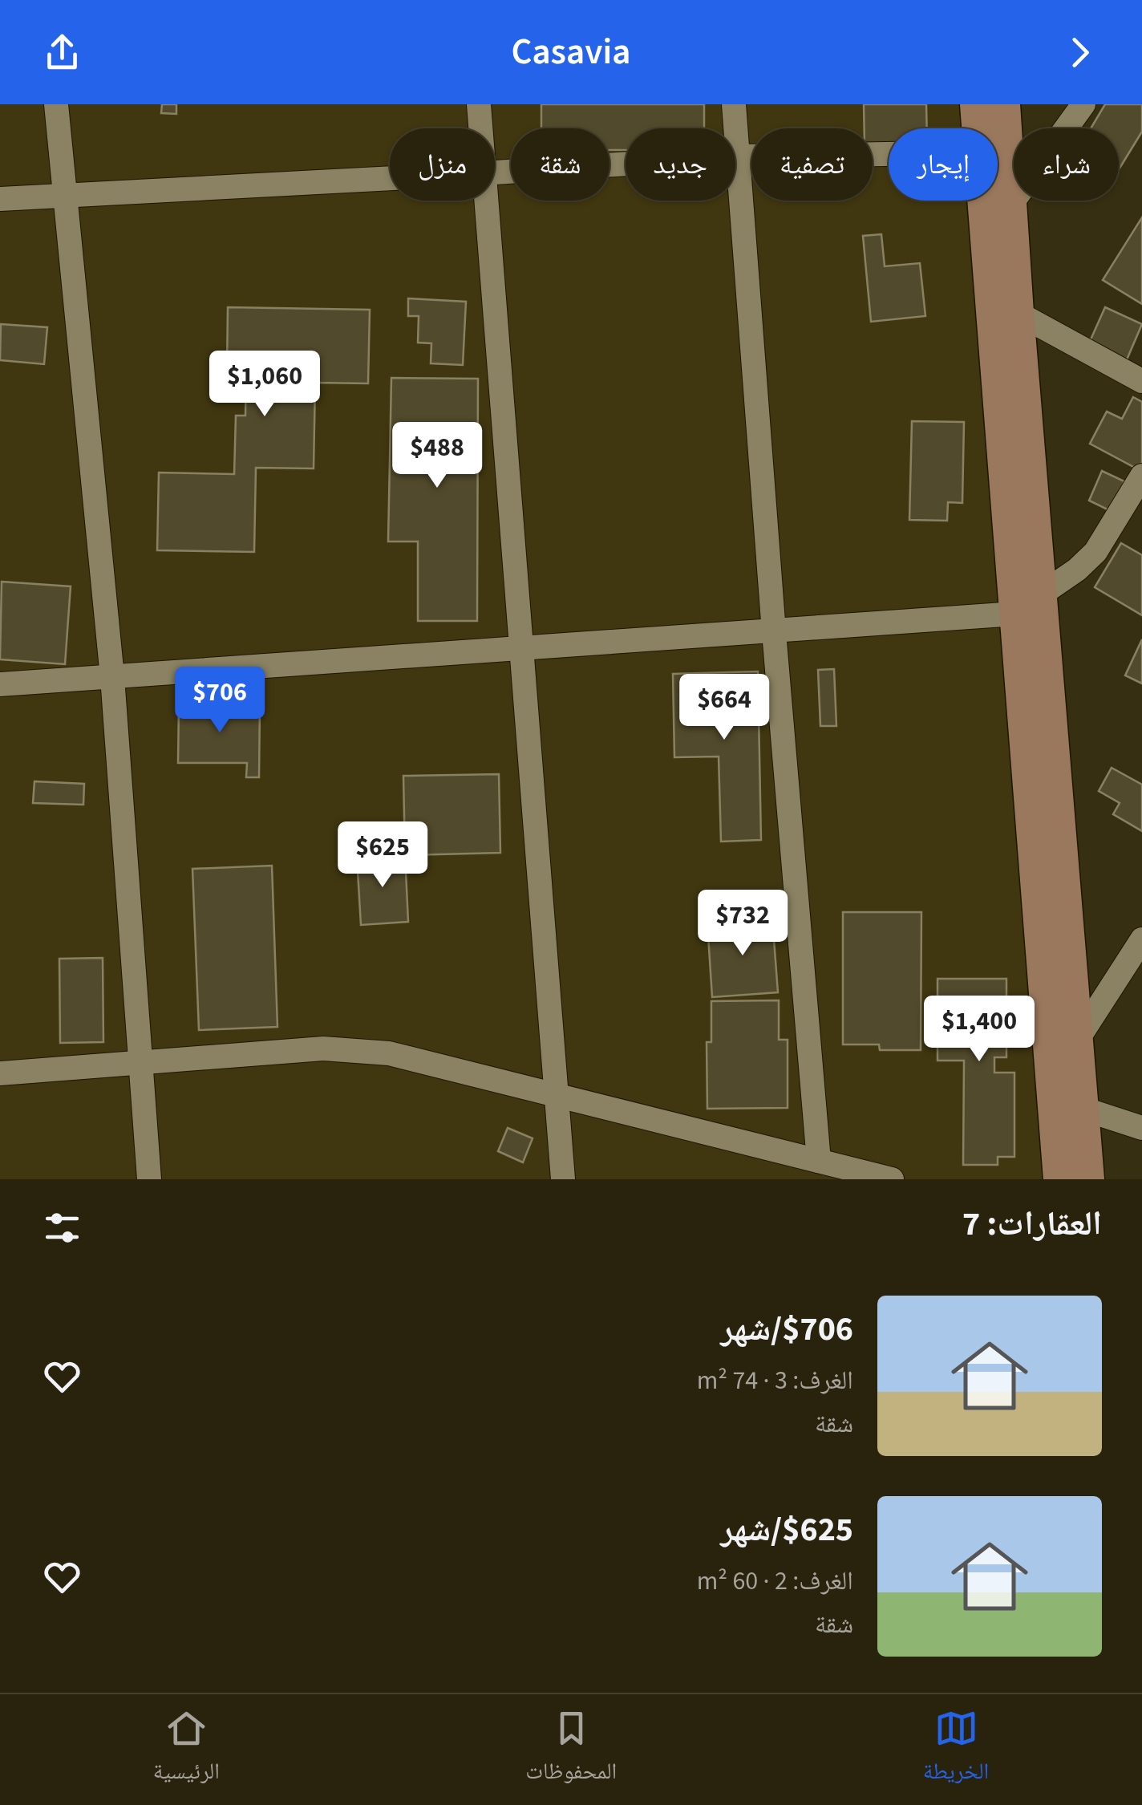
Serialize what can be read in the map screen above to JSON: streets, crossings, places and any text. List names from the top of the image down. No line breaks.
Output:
{"page":{"header":"Casavia","chip":["شراء","إيجار","تصفية","جديد","شقة","منزل"],"price":["$1,060","$488","$706","$664","$625","$732","$1,400"],"heading":"العقارات: 7","list":[{"name":"$706/شهر","note":"الغرف: 3 · 74 m² · شقة"},{"name":"$625/شهر","note":"الغرف: 2 · 60 m² · شقة"}],"tabs":["الخريطة","المحفوظات","الرئيسية"]}}
